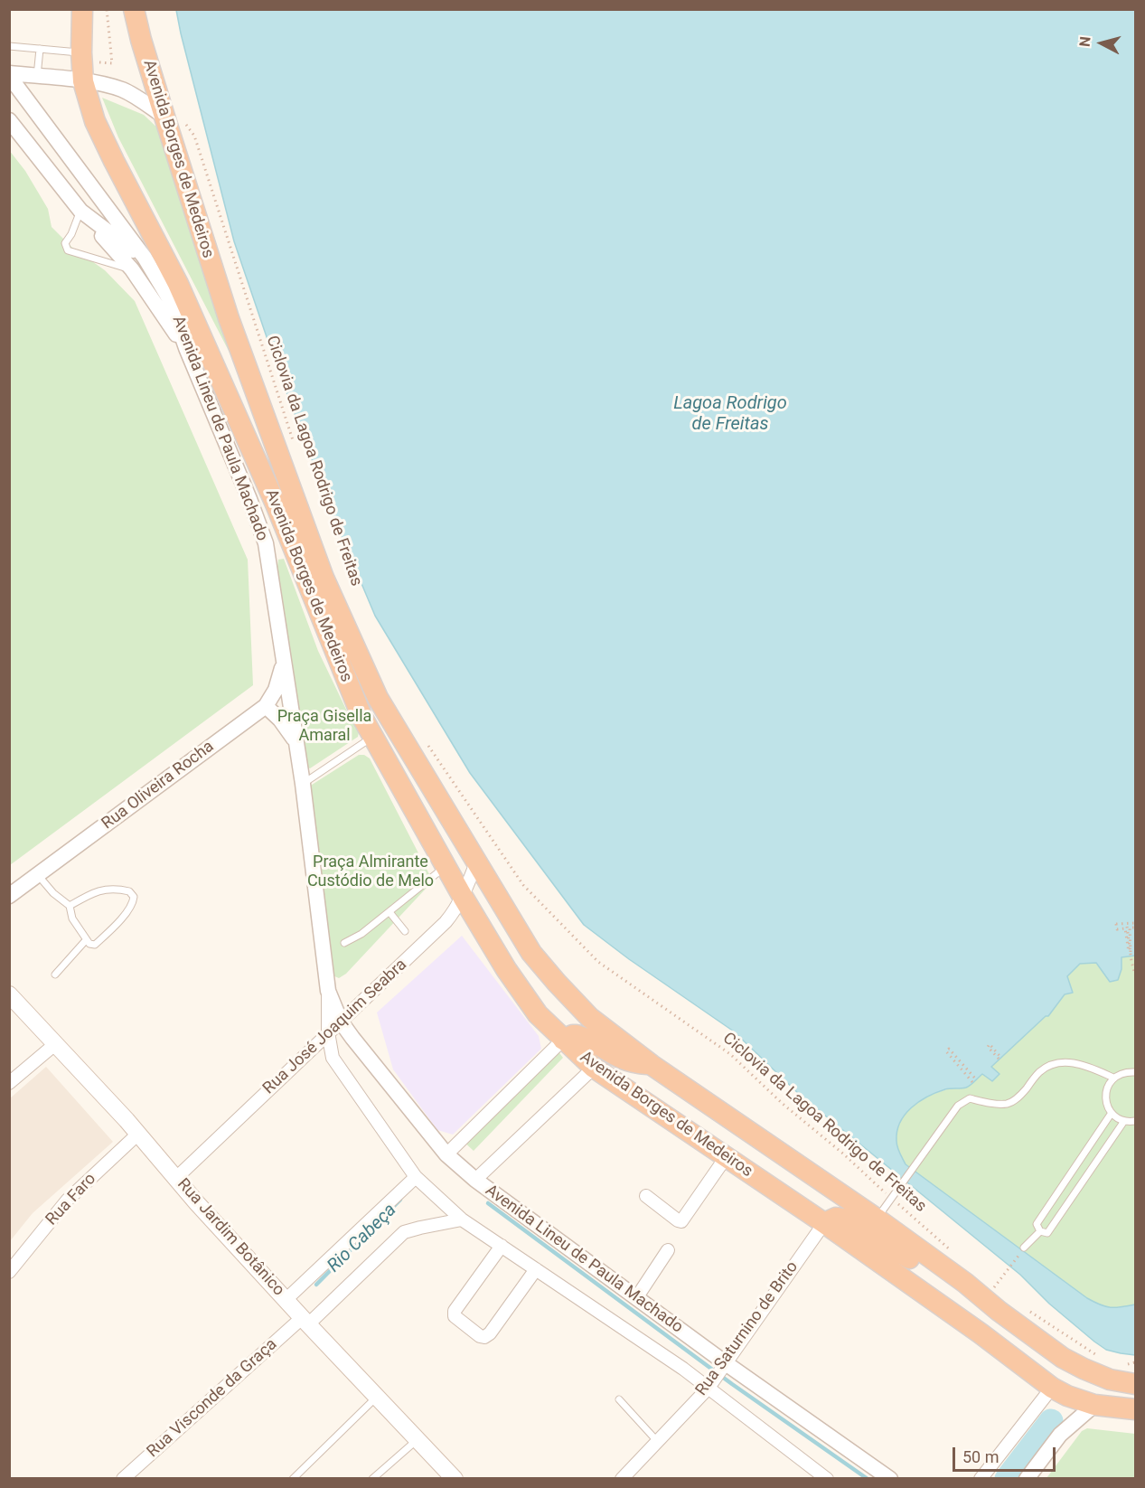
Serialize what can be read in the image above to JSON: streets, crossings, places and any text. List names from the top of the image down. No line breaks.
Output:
{"streets":{"highway":["Avenida Borges de Medeiros"],"main road":["Rua Jardim Botânico"],"street":["Avenida Lineu de Paula Machado","Rua Oliveira Rocha","Rua José Joaquim Seabra","Rua Faro","Rua Saturnino de Brito","Rua Visconde da Graça"],"path":["Ciclovia da Lagoa Rodrigo de Freitas"]},"crossings":[["Avenida Borges de Medeiros","Ciclovia da Lagoa Rodrigo de Freitas"],["Avenida Borges de Medeiros","Rua José Joaquim Seabra"],["Avenida Borges de Medeiros","Rua Saturnino de Brito"],["Avenida Lineu de Paula Machado","Rua Oliveira Rocha"],["Avenida Lineu de Paula Machado","Rua José Joaquim Seabra"],["Avenida Lineu de Paula Machado","Rua Saturnino de Brito"],["Avenida Lineu de Paula Machado","Rua Visconde da Graça"],["Rua José Joaquim Seabra","Rua Jardim Botânico"],["Rua Faro","Rua Jardim Botânico"],["Rua Jardim Botânico","Rua Visconde da Graça"]],"water":["Lagoa Rodrigo de Freitas","Rio Cabeça"],"parks":["Praça Gisella Amaral","Praça Almirante Custódio de Melo"],"scale_bar":"50 m","north":"left"}
